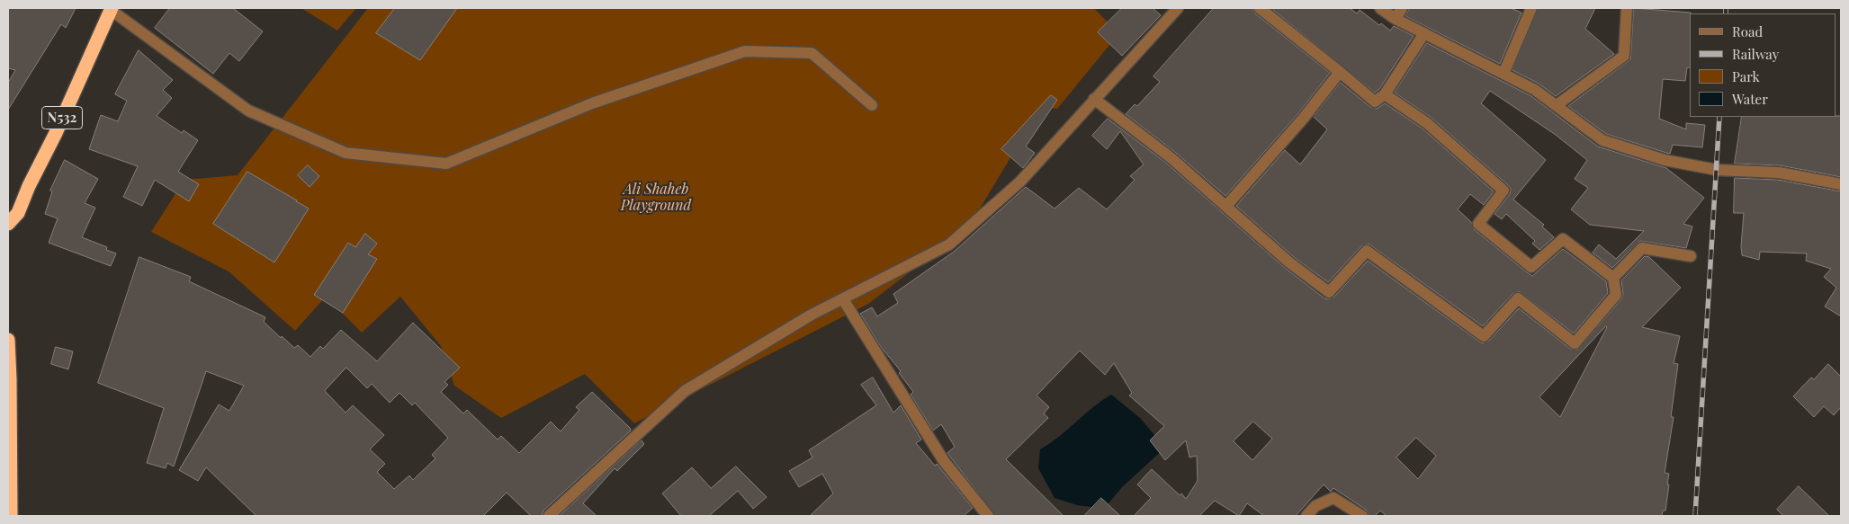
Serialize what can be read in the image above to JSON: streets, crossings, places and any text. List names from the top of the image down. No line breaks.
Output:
{"streets":{"highway":["N532"]},"parks":["Ali Shaheb Playground"],"legend":["Road","Railway","Park","Water"]}
